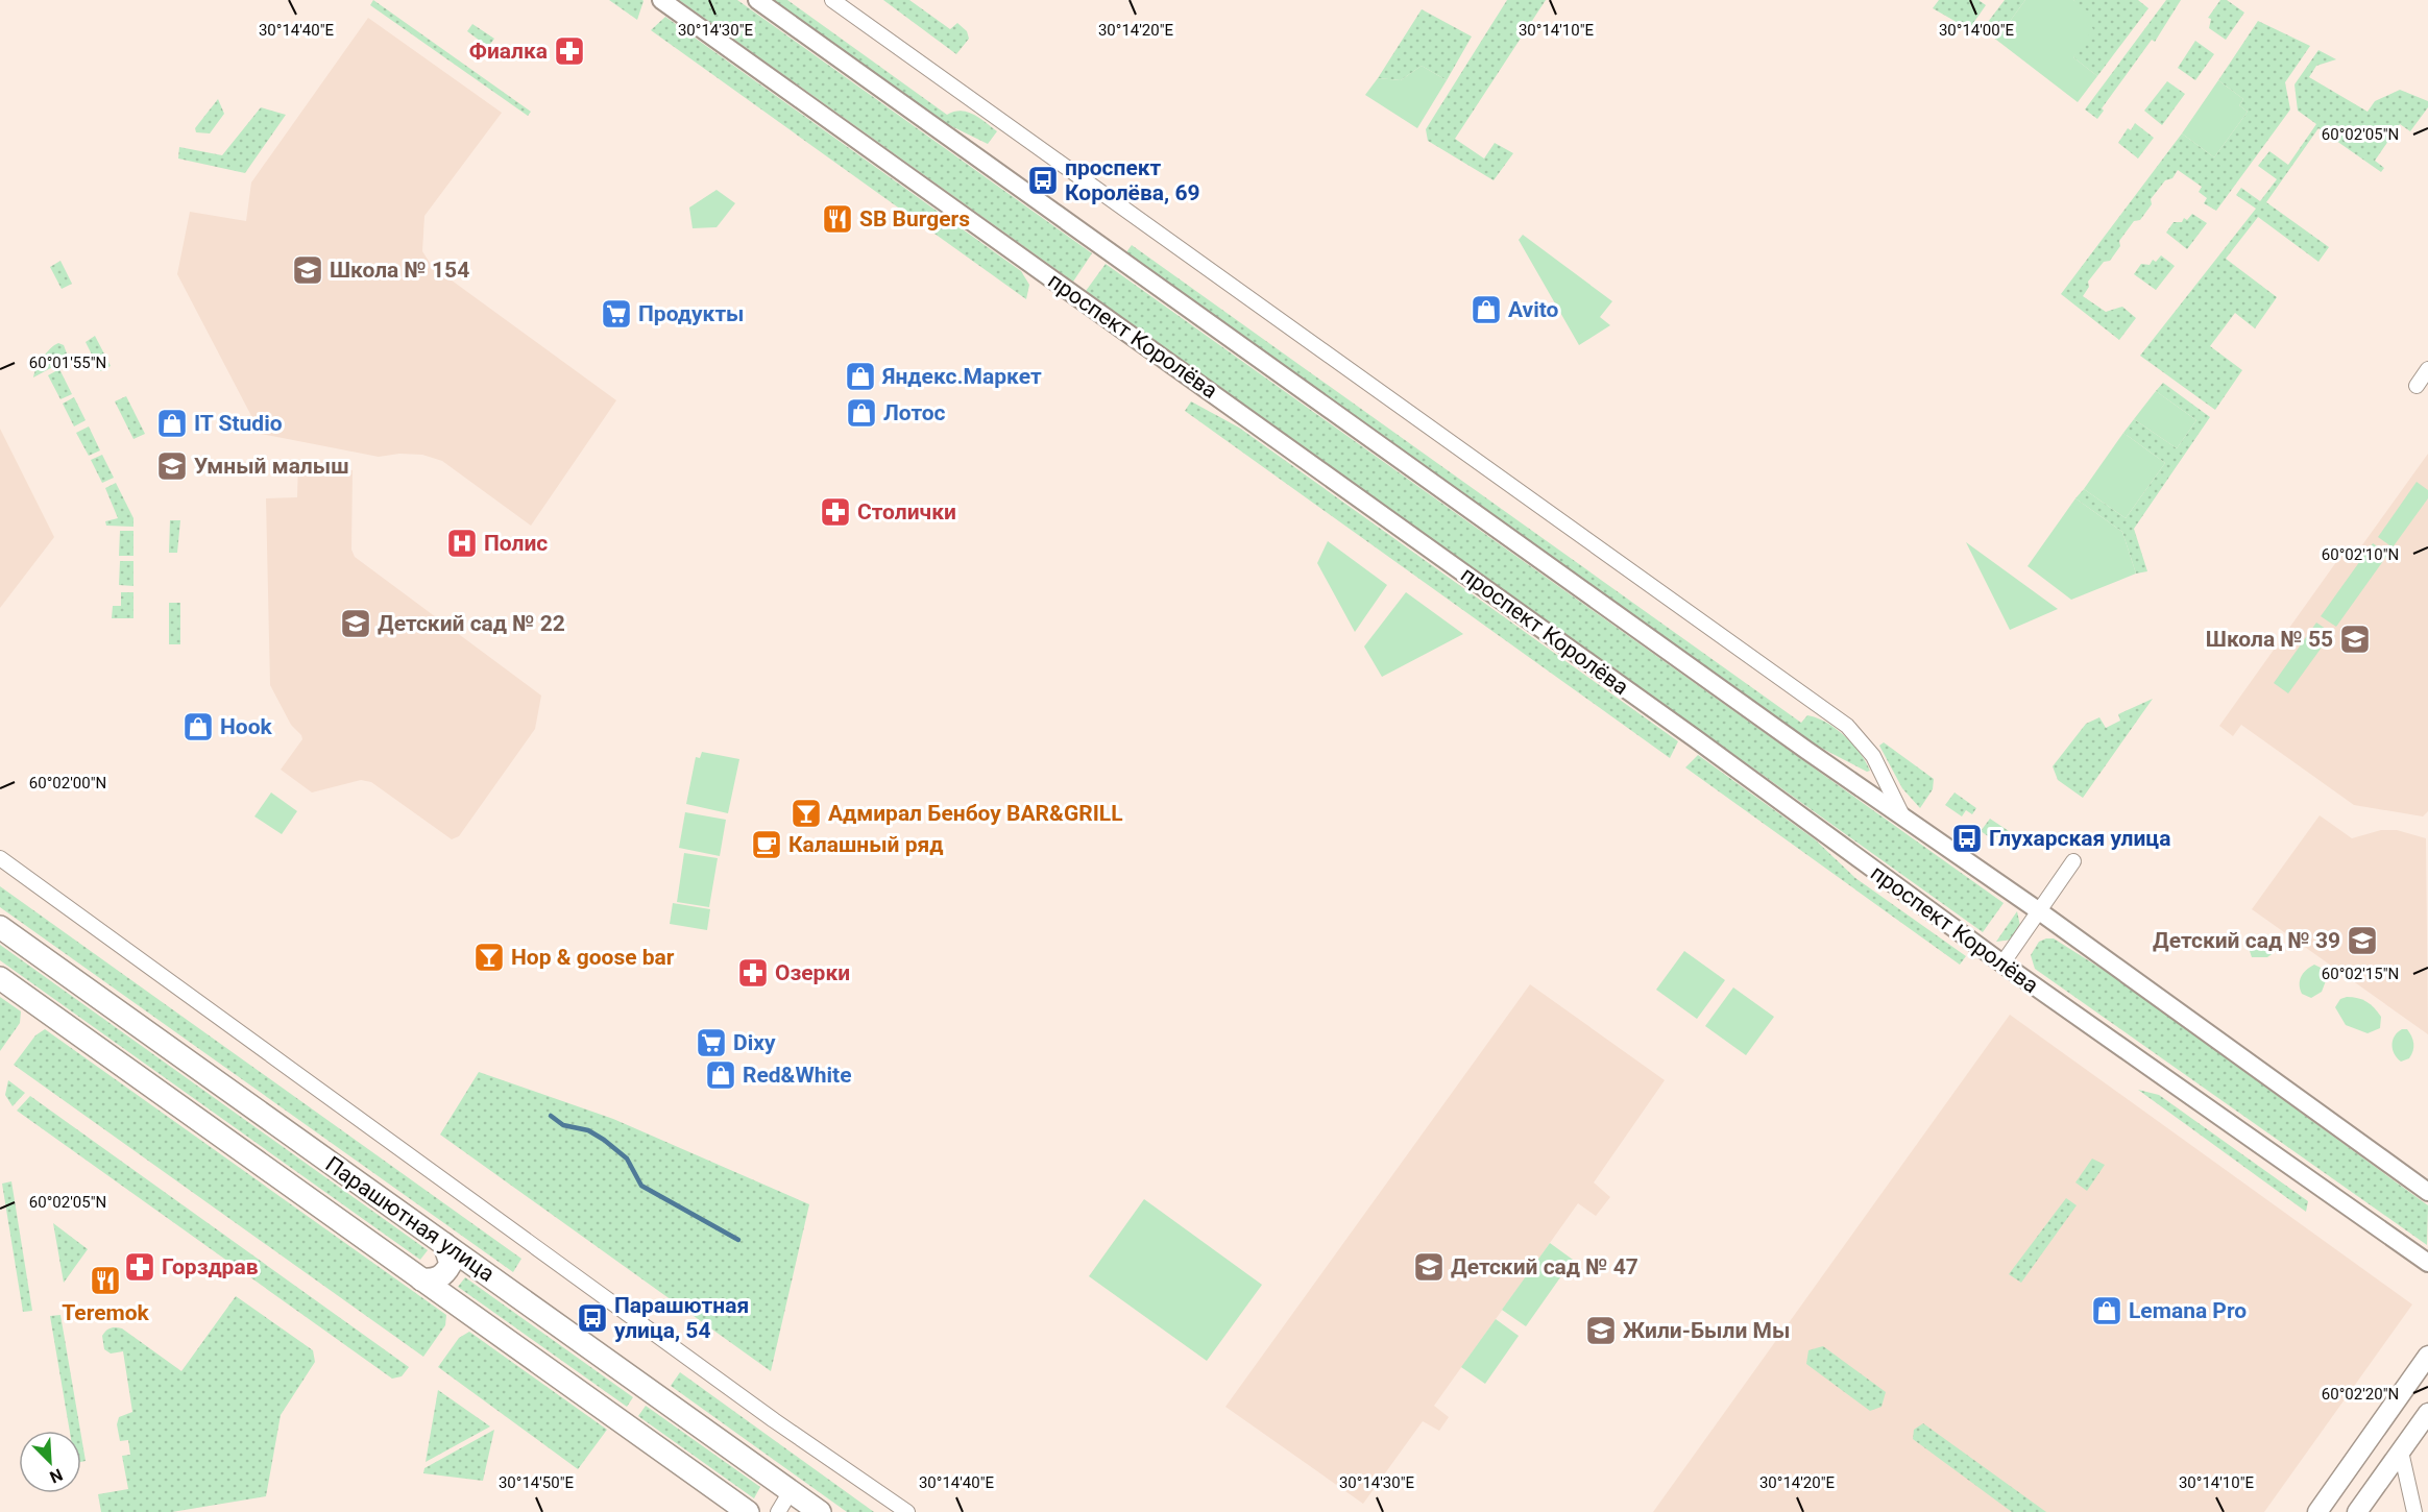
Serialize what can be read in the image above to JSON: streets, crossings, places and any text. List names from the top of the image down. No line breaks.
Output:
{"streets":{"main road":["Парашютная улица"],"street":["проспект Королёва"]},"places":{"pharmacy":["Фиалка","Столички","Озерки","Горздрав"],"bus stop":["проспект Королёва, 69","Глухарская улица","Парашютная улица, 54"],"restaurant":["SB Burgers","Teremok"],"school or university":["Школа № 154","Умный малыш","Детский сад № 22","Школа № 55","Детский сад № 39","Детский сад № 47","Жили-Были Мы"],"shop":["Avito","Яндекс.Маркет","Лотос","IT Studio","Hook","Red&White","Lemana Pro"],"supermarket":["Продукты","Dixy"],"hospital":["Полис"],"bar":["Адмирал Бенбоу BAR&GRILL","Hop & goose bar"],"cafe":["Калашный ряд"]},"north":"bottom right","coordinates":["30°14'40\"E","30°14'30\"E","30°14'20\"E","30°14'10\"E","30°14'00\"E","60°02'05\"N","60°01'55\"N","60°02'10\"N","60°02'00\"N","60°02'15\"N","60°02'20\"N","30°14'50\"E"]}
